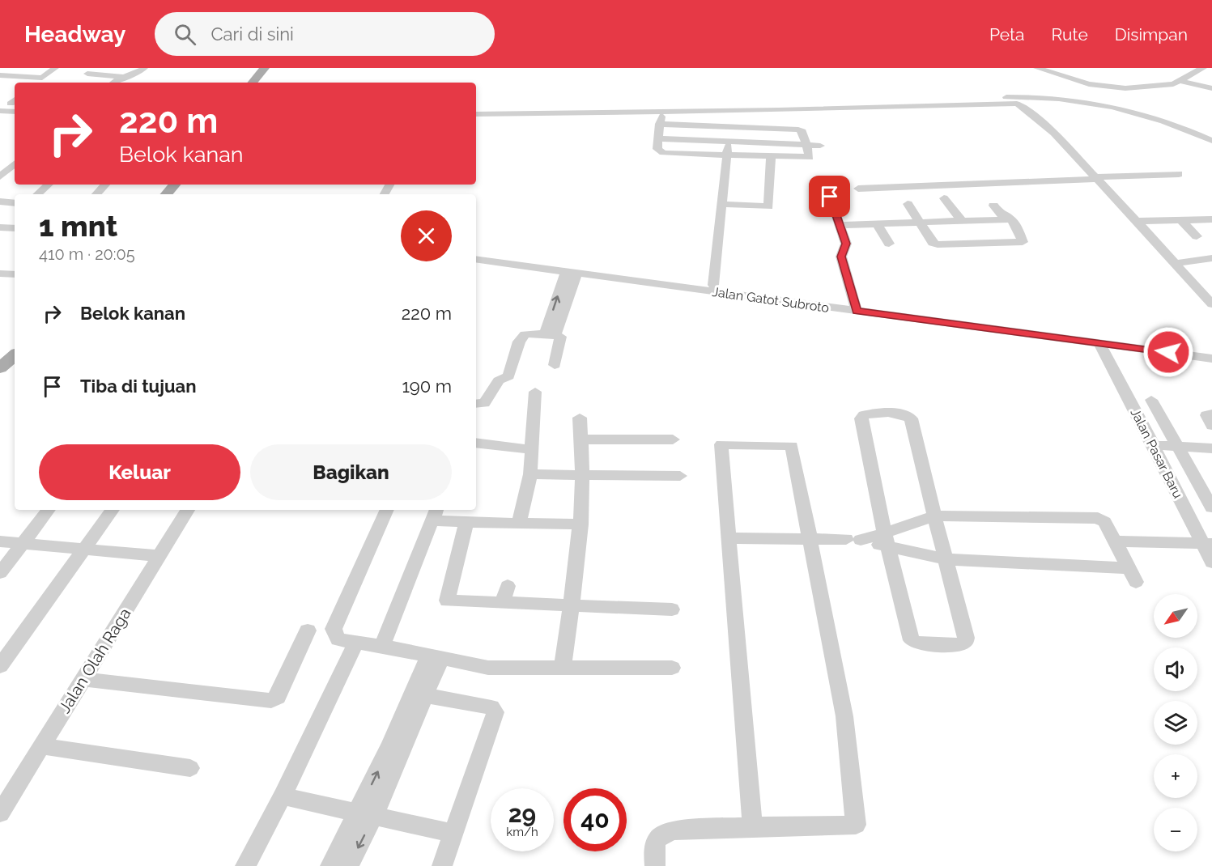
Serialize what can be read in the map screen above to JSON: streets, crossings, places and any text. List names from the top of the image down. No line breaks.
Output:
{"streets":{"street":["Jalan Gatot Subroto","Jalan Pasar Baru","Jalan Olah Raga"]},"crossings":[["Jalan Gatot Subroto","Jalan Pasar Baru"]],"north":"bottom left","page":{"header":"Headway","search":"Cari di sini","nav":["Peta","Rute","Disimpan"],"turn":["220 m","Belok kanan"],"heading":["1 mnt","410 m · 20:05"],"list":[{"name":"Belok kanan","value":"220 m"},{"name":"Tiba di tujuan","value":"190 m"}],"buttons":["Keluar","Bagikan"],"map_buttons":["+","−"],"speed":"29 km/h","limit":"40"}}
